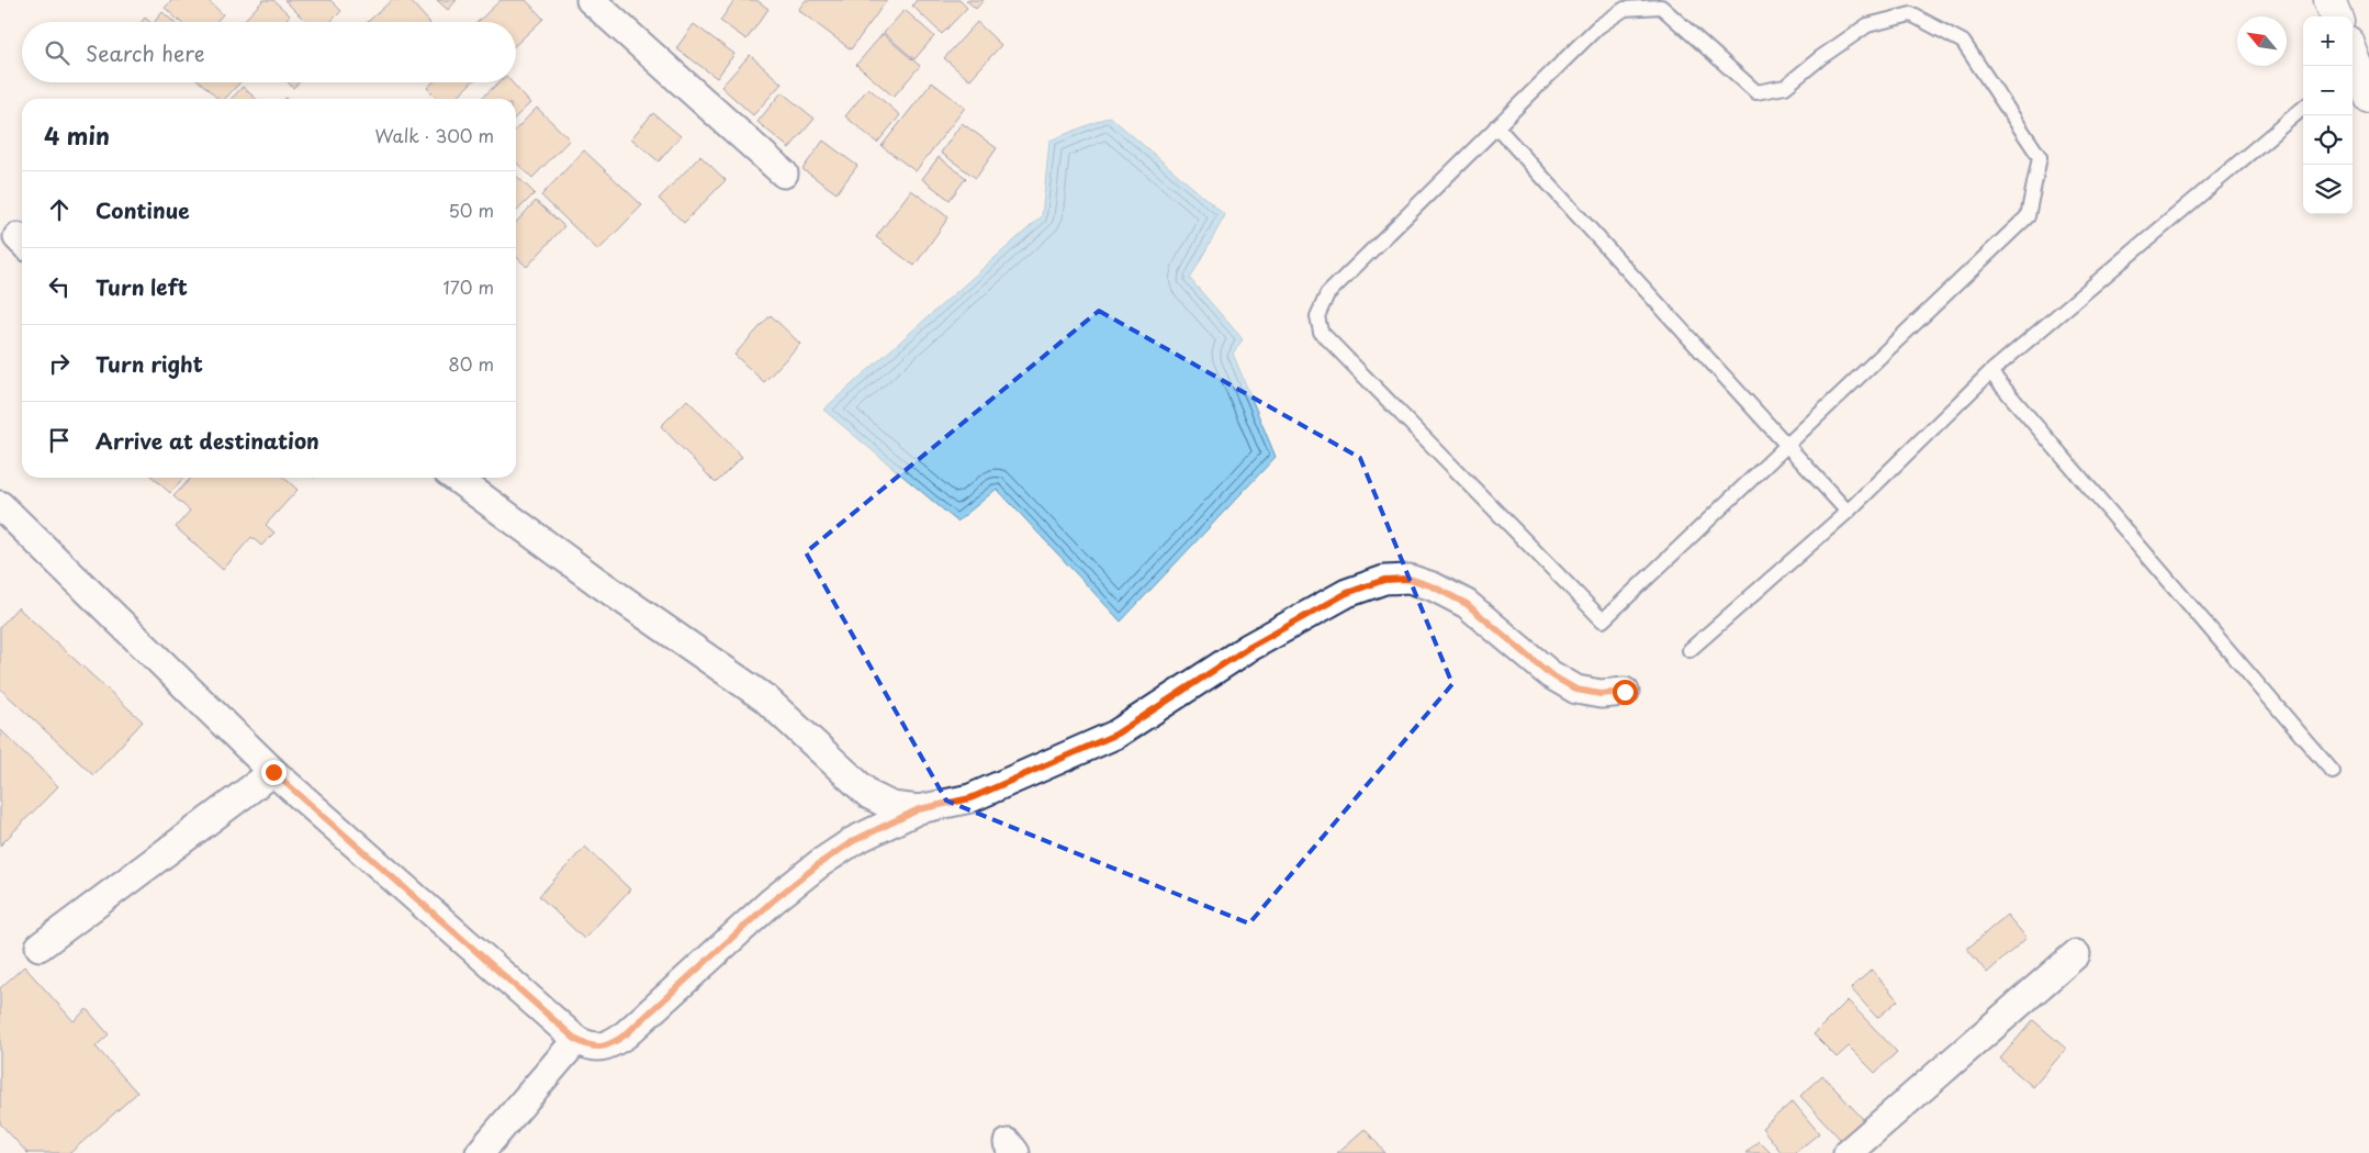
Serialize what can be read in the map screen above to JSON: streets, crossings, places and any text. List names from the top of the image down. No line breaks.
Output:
{"north":"top left","page":{"map_buttons":["+","−"],"search":"Search here","heading":["4 min","Walk · 300 m"],"list":[["Continue","50 m"],["Turn left","170 m"],["Turn right","80 m"],"Arrive at destination"]}}
